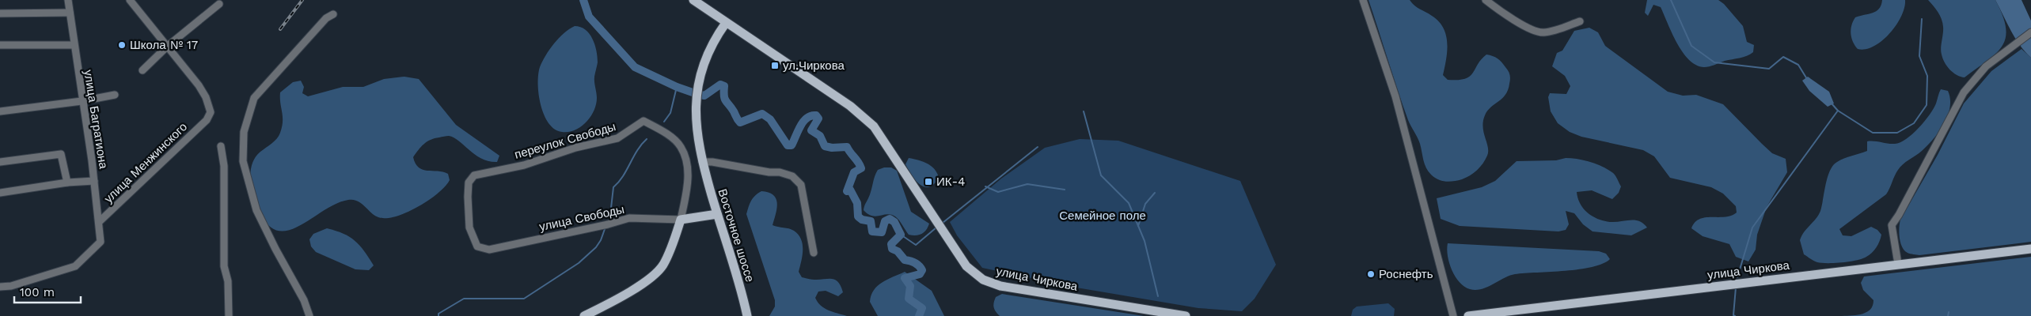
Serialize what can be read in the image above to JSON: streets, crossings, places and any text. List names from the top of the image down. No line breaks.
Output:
{"streets":{"main road":["Восточное шоссе","улица Чиркова"],"street":["улица Багратиона","переулок Свободы","улица Менжинского","улица Свободы"]},"crossings":[["улица Багратиона","улица Менжинского"],["переулок Свободы","улица Свободы"],["Восточное шоссе","улица Чиркова"]],"parks":["Семейное поле"],"places":{"other":["Школа № 17","Роснефть"],"transit":["ул.Чиркова","ИК-4"]},"scale_bar":"100 m"}
